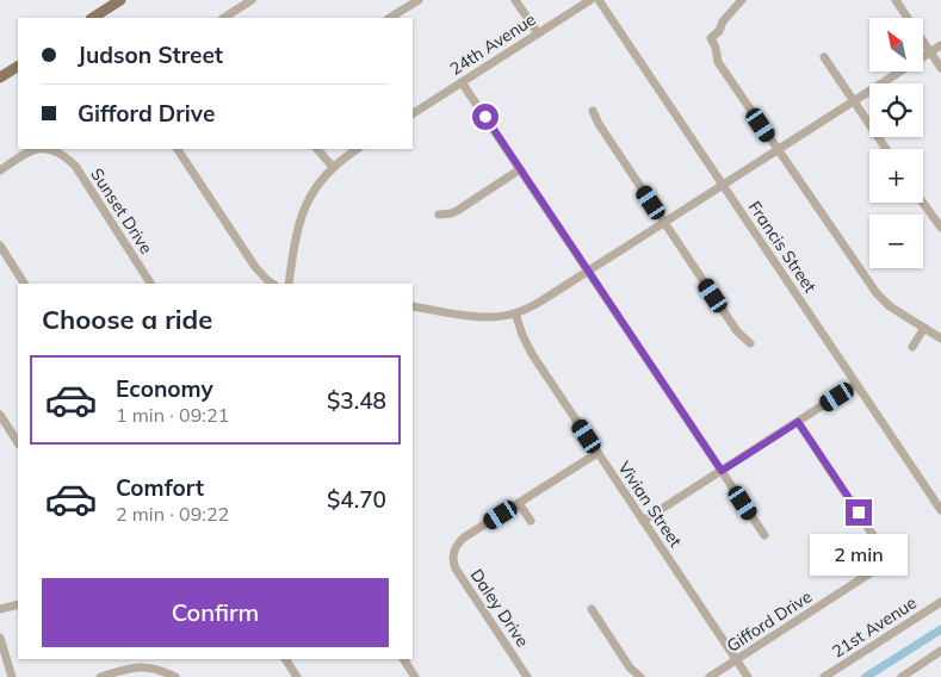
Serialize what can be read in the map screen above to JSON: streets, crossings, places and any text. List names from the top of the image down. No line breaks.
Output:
{"streets":{"street":["24th Avenue","Sunset Drive","Francis Street","Vivian Street","Daley Drive","Gifford Drive","21st Avenue"]},"crossings":[["Vivian Street","Gifford Drive"]],"north":"top left","page":{"map_buttons":["+","−"],"banner":["Judson Street","Gifford Drive"],"heading":"Choose a ride","list":[{"name":"Economy","note":"1 min · 09:21","value":"$3.48"},{"name":"Comfort","note":"2 min · 09:22","value":"$4.70"}],"bubble":"2 min","buttons":"Confirm"}}
